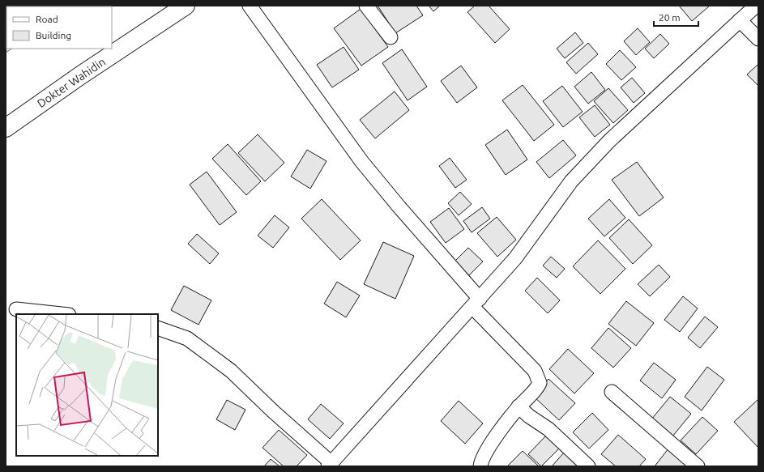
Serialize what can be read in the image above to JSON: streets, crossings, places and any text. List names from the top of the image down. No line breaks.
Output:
{"streets":{"street":["Dokter Wahidin"]},"legend":["Road","Building"],"scale_bar":"20 m"}
